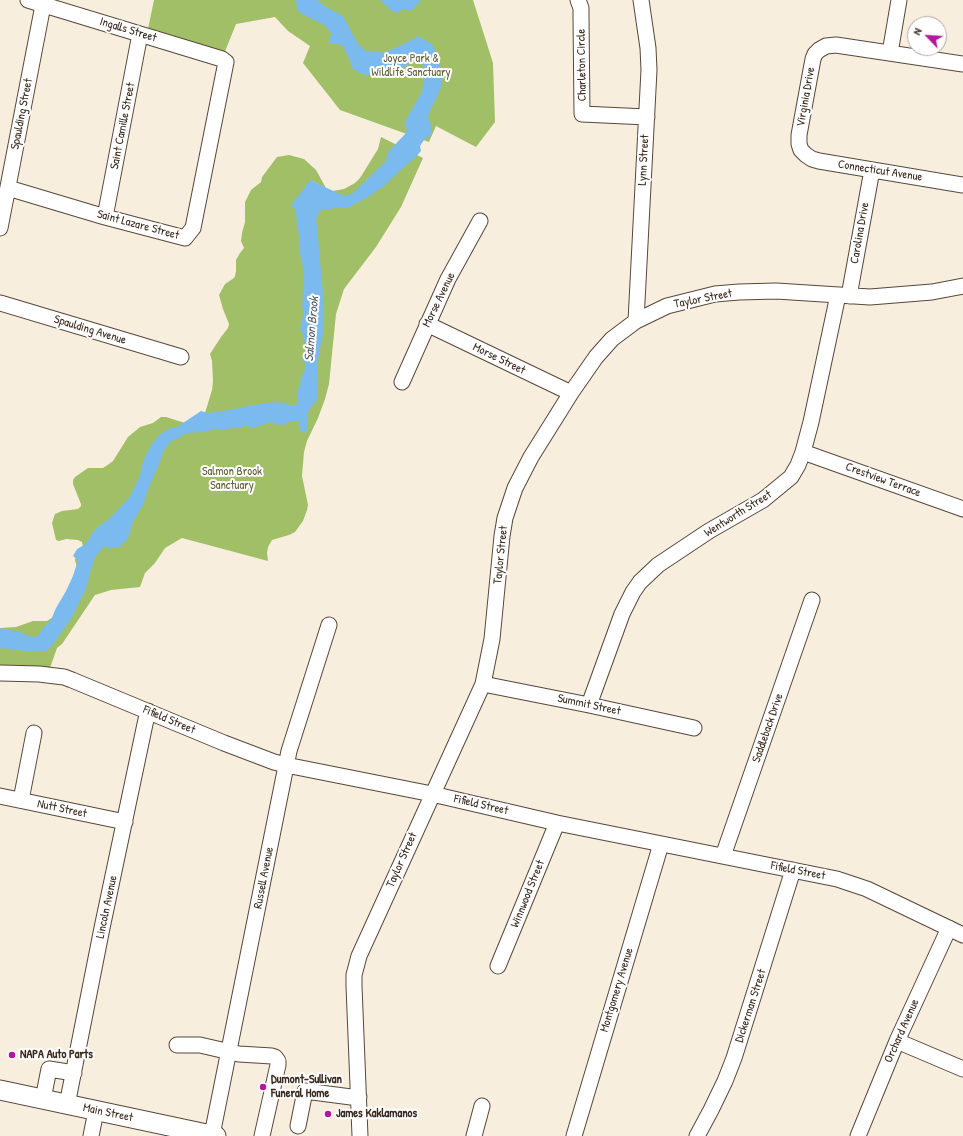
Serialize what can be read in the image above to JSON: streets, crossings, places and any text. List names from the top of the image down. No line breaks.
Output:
{"streets":{"main road":["Main Street"],"street":["Ingalls Street","Charleton Circle","Virginia Drive","Spaulding Street","Saint Camille Street","Lynn Street","Connecticut Avenue","Saint Lazare Street","Carolina Drive","Taylor Street","Morse Avenue","Spaulding Avenue","Morse Street","Crestview Terrace","Wentworth Street","Summit Street","Fifield Street","Saddleback Drive","Nutt Street","Russell Avenue","Winnwood Street","Lincoln Avenue","Montgomery Avenue","Dickerman Street","Orchard Avenue"]},"crossings":[["Ingalls Street","Spaulding Street"],["Ingalls Street","Saint Camille Street"],["Ingalls Street","Saint Lazare Street"],["Charleton Circle","Lynn Street"],["Virginia Drive","Connecticut Avenue"],["Spaulding Street","Saint Lazare Street"],["Saint Camille Street","Saint Lazare Street"],["Lynn Street","Taylor Street"],["Connecticut Avenue","Carolina Drive"],["Carolina Drive","Taylor Street"],["Carolina Drive","Wentworth Street"],["Taylor Street","Morse Street"],["Taylor Street","Wentworth Street"],["Taylor Street","Summit Street"],["Taylor Street","Fifield Street"],["Morse Avenue","Morse Street"],["Crestview Terrace","Wentworth Street"],["Wentworth Street","Summit Street"],["Fifield Street","Saddleback Drive"],["Fifield Street","Russell Avenue"],["Fifield Street","Winnwood Street"],["Fifield Street","Lincoln Avenue"],["Fifield Street","Montgomery Avenue"],["Fifield Street","Dickerman Street"],["Fifield Street","Orchard Avenue"],["Nutt Street","Lincoln Avenue"],["Russell Avenue","Main Street"],["Lincoln Avenue","Main Street"]],"water":["Salmon Brook"],"parks":["Joyce Park & Wildlife Sanctuary","Salmon Brook Sanctuary"],"places":["NAPA Auto Parts","Dumont-Sullivan Funeral Home","James Kaklamanos"],"north":"top left"}
